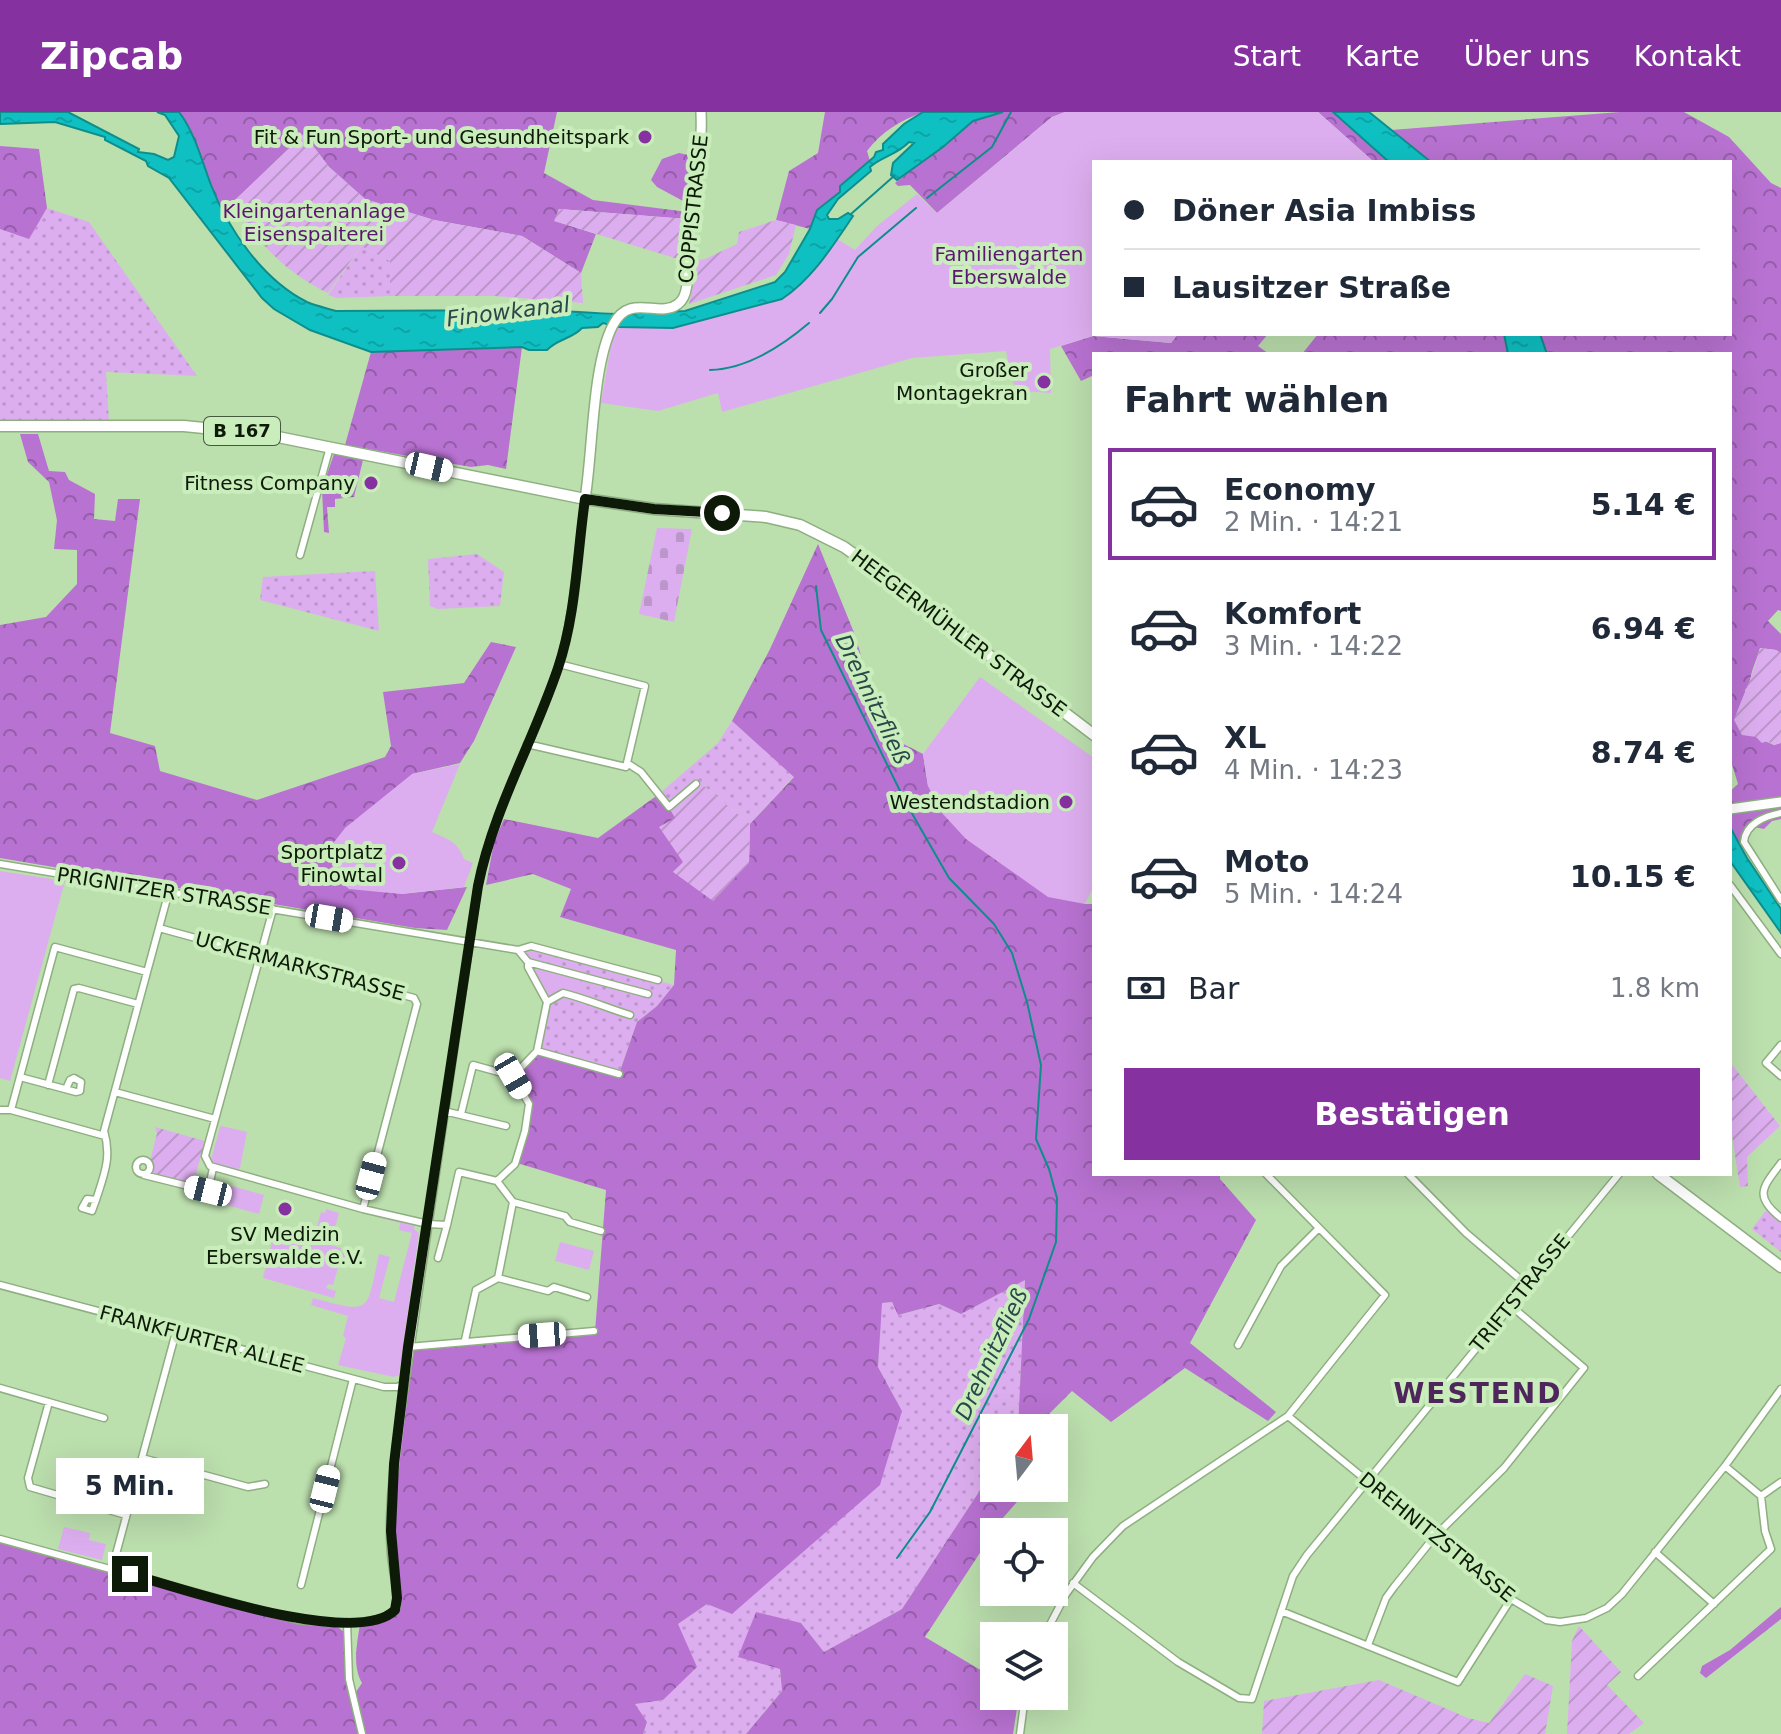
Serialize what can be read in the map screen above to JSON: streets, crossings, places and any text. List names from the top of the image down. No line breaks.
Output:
{"streets":{"main road":["COPPISTRASSE","B 167","HEEGERMÜHLER STRASSE"],"street":["PRIGNITZER STRASSE","UCKERMARKSTRASSE","TRIFTSTRASSE","FRANKFURTER ALLEE","DREHNITZSTRASSE"]},"crossings":[["COPPISTRASSE","B 167"],["COPPISTRASSE","HEEGERMÜHLER STRASSE"],["B 167","HEEGERMÜHLER STRASSE"],["TRIFTSTRASSE","DREHNITZSTRASSE"]],"districts":["WESTEND"],"water":["Finowkanal","Drehnitzfließ"],"parks":["Kleingartenanlage Eisenspalterei","Familiengarten Eberswalde"],"places":["Fit & Fun Sport- und Gesundheitspark","Großer Montagekran","Fitness Company","Westendstadion","Sportplatz Finowtal","SV Medizin Eberswalde e.V."],"north":"top","page":{"header":"Zipcab","nav":["Start","Karte","Über uns","Kontakt"],"banner":["Döner Asia Imbiss","Lausitzer Straße"],"heading":"Fahrt wählen","list":[{"name":"Economy","note":"2 Min. · 14:21","value":"5.14 €"},{"name":"Komfort","note":"3 Min. · 14:22","value":"6.94 €"},{"name":"XL","note":"4 Min. · 14:23","value":"8.74 €"},{"name":"Moto","note":"5 Min. · 14:24","value":"10.15 €"}],"pay":["Bar","1.8 km"],"buttons":"Bestätigen","bubble":"5 Min."}}
